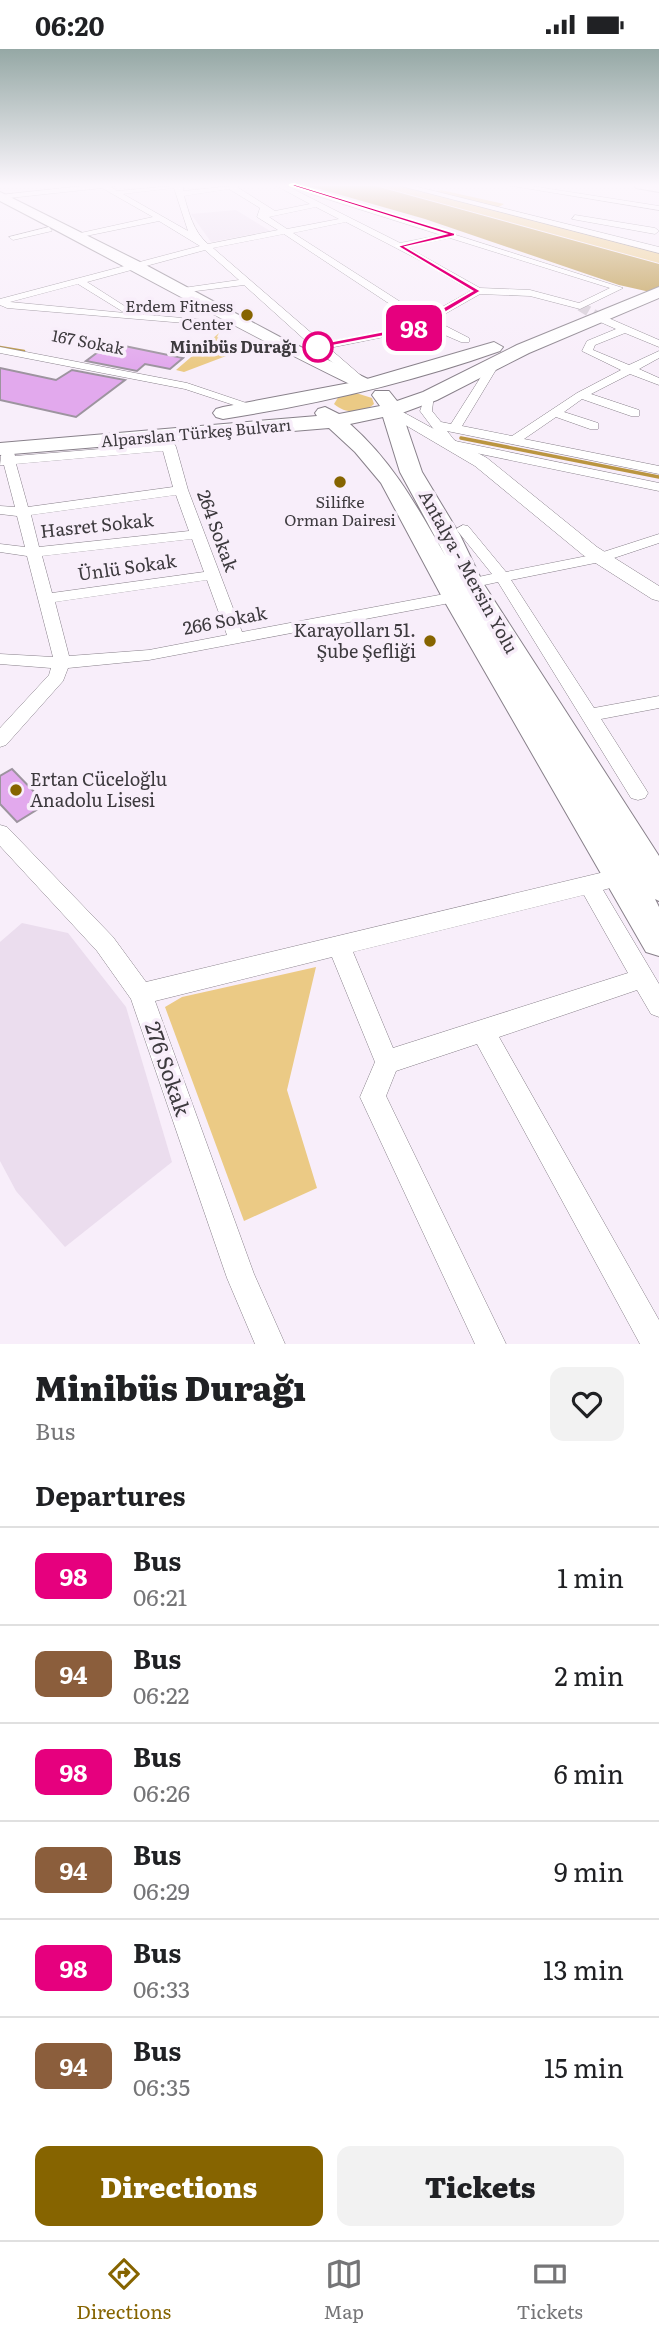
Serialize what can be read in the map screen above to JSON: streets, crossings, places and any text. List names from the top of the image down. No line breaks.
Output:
{"streets":{"highway":["Alparslan Türkeş Bulvarı","Antalya - Mersin Yolu"],"street":["167 Sokak","Hasret Sokak","264 Sokak","Ünlü Sokak","266 Sokak","276 Sokak"]},"crossings":[["Alparslan Türkeş Bulvarı","264 Sokak"],["Alparslan Türkeş Bulvarı","Antalya - Mersin Yolu"],["Hasret Sokak","264 Sokak"],["264 Sokak","Ünlü Sokak"],["264 Sokak","266 Sokak"],["Antalya - Mersin Yolu","266 Sokak"]],"places":["Erdem Fitness Center","Minibüs Durağı","Silifke Orman Dairesi","Karayolları 51. Şube Şefliği","Ertan Cüceloğlu Anadolu Lisesi"],"lines":["bus line 98"],"page":{"status":"06:20","on_map":"98","heading":[["Minibüs Durağı","Bus"],"Departures"],"list":[{"mark":"98","name":"Bus","note":"06:21","value":"1 min"},{"mark":"94","name":"Bus","note":"06:22","value":"2 min"},{"mark":"98","name":"Bus","note":"06:26","value":"6 min"},{"mark":"94","name":"Bus","note":"06:29","value":"9 min"},{"mark":"98","name":"Bus","note":"06:33","value":"13 min"},{"mark":"94","name":"Bus","note":"06:35","value":"15 min"}],"buttons":["Directions","Tickets"],"tabs":["Directions","Map","Tickets"]}}
